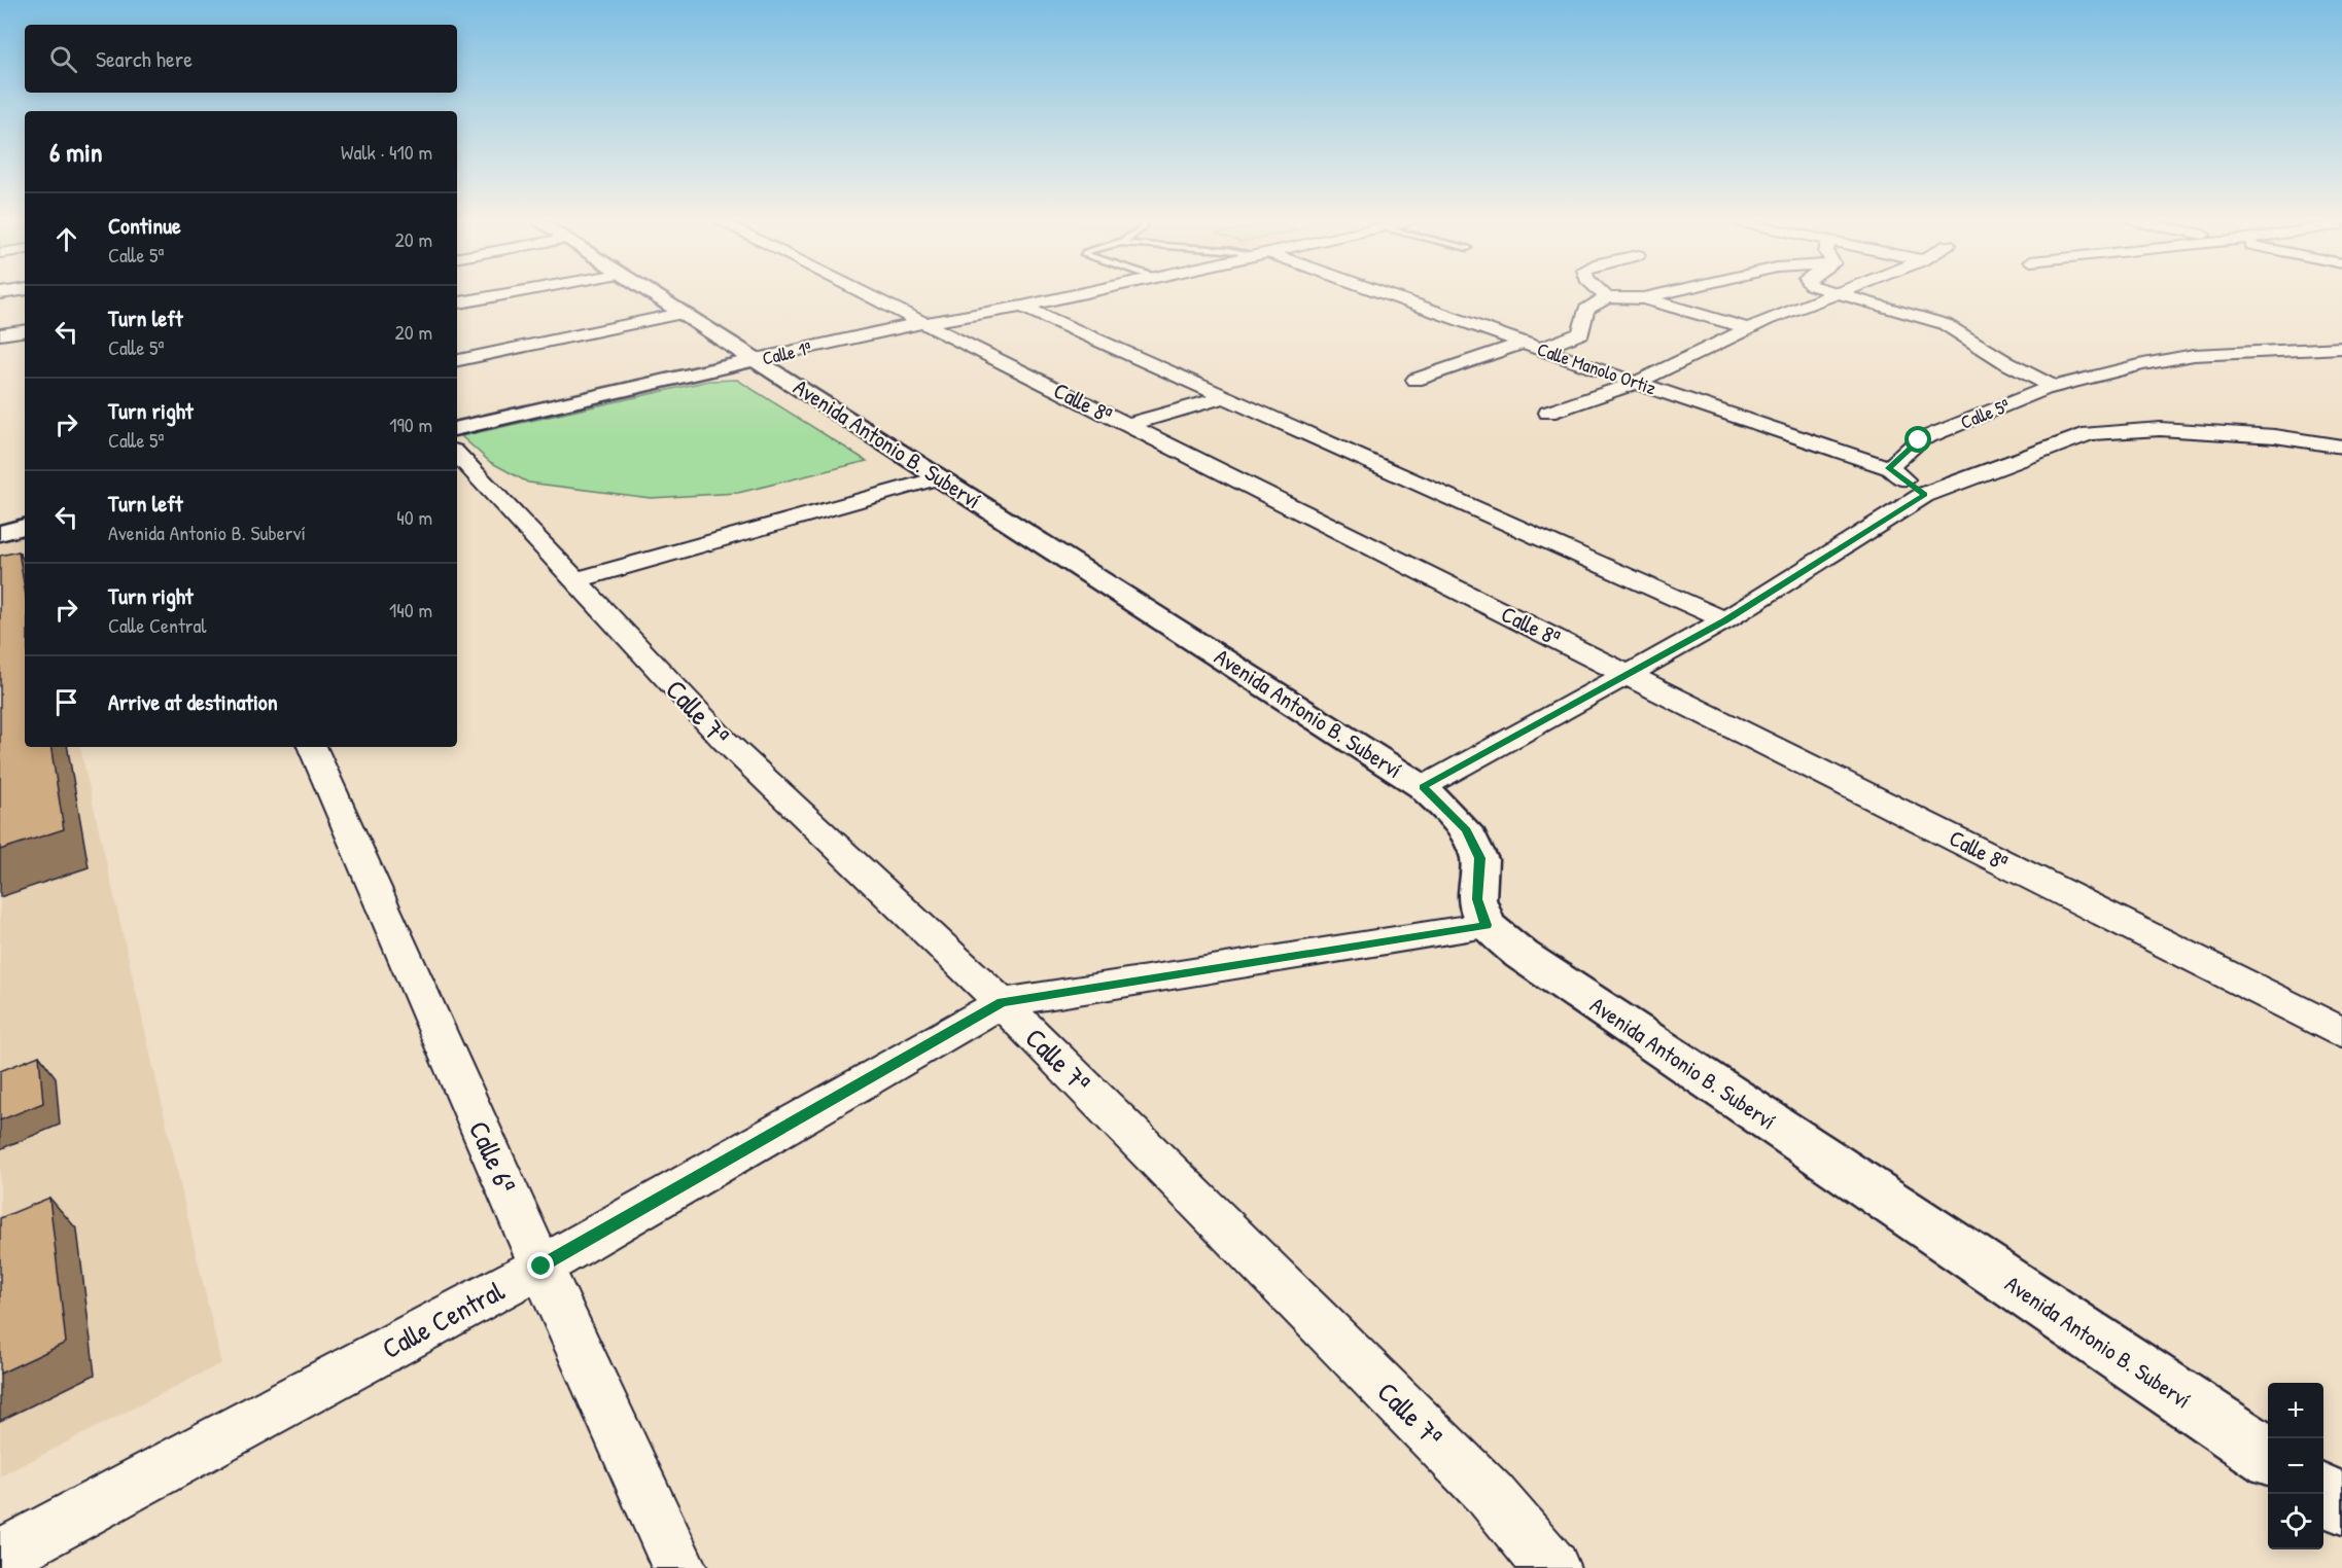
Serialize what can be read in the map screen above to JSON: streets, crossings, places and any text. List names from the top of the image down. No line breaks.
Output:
{"streets":{"main road":["Calle 1ª","Avenida Antonio B. Suberví"],"street":["Calle Manolo Ortiz","Calle 8ª","Calle 5ª","Calle 7ª","Calle 6ª","Calle Central"]},"crossings":[["Calle 1ª","Calle 8ª"],["Calle 1ª","Avenida Antonio B. Suberví"],["Calle Manolo Ortiz","Calle 5ª"],["Avenida Antonio B. Suberví","Calle Central"],["Calle 7ª","Calle Central"],["Calle 6ª","Calle Central"]],"page":{"search":"Search here","heading":["6 min","Walk · 410 m"],"list":[["Continue","Calle 5ª","20 m"],["Turn left","Calle 5ª","20 m"],["Turn right","Calle 5ª","190 m"],["Turn left","Avenida Antonio B. Suberví","40 m"],["Turn right","Calle Central","140 m"],"Arrive at destination"],"map_buttons":["+","−"]}}
